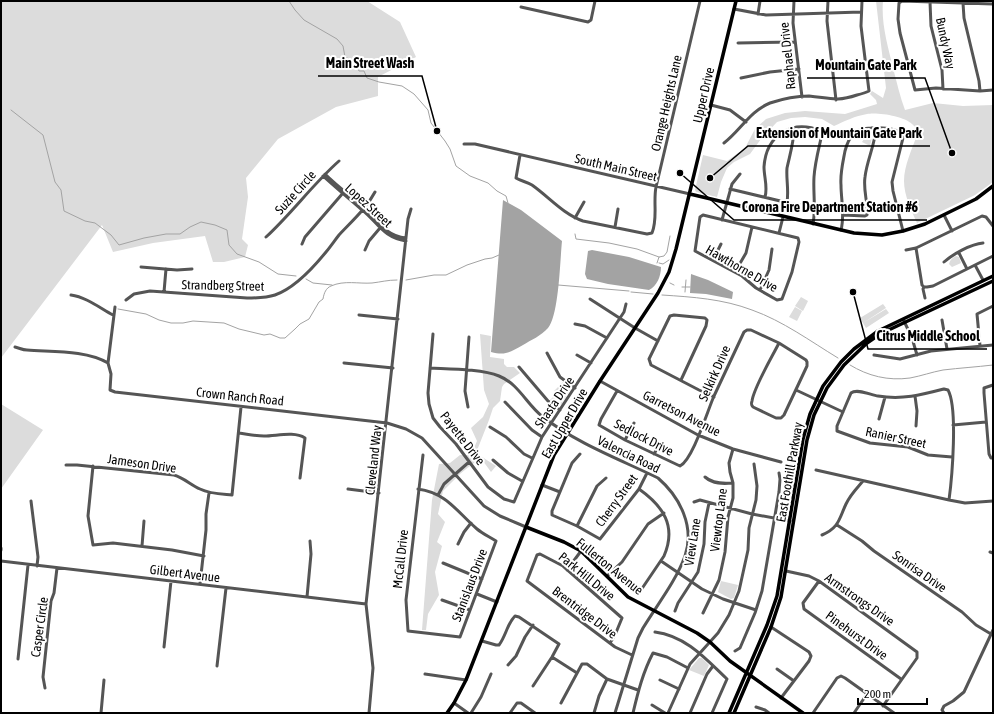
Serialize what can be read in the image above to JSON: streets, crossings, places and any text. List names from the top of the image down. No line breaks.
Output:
{"streets":{"main road":["Upper Drive","South Main Street","East Upper Drive","East Foothill Parkway","Fullerton Avenue"],"street":["Bundy Way","Raphael Drive","Orange Heights Lane","Suzie Circle","Lopez Street","Hawthorne Drive","Strandberg Street","Selkirk Drive","Crown Ranch Road","Shasta Drive","Garretson Avenue","Sedlock Drive","Ranier Street","Payette Drive","Valencia Road","Cleveland Way","Jameson Drive","Cherry Street","Viewtop Lane","View Lane","McCall Drive","Sonrisa Drive","Gilbert Avenue","Park Hill Drive","Stanislaus Drive","Armstrongs Drive","Brentridge Drive","Casper Circle","Pinehurst Drive"]},"crossings":[["Upper Drive","South Main Street"],["Upper Drive","East Upper Drive"],["Orange Heights Lane","South Main Street"],["South Main Street","East Upper Drive"],["Suzie Circle","Lopez Street"],["Lopez Street","Strandberg Street"],["Lopez Street","Cleveland Way"],["Selkirk Drive","Garretson Avenue"],["Selkirk Drive","Sedlock Drive"],["Crown Ranch Road","Cleveland Way"],["Crown Ranch Road","Fullerton Avenue"],["Shasta Drive","Payette Drive"],["Shasta Drive","Valencia Road"],["Garretson Avenue","East Upper Drive"],["Garretson Avenue","Sedlock Drive"],["Garretson Avenue","Viewtop Lane"],["East Upper Drive","Valencia Road"],["East Upper Drive","Fullerton Avenue"],["Payette Drive","Valencia Road"],["Valencia Road","Cherry Street"],["Valencia Road","Fullerton Avenue"],["Valencia Road","Brentridge Drive"],["Cleveland Way","Fullerton Avenue"],["Cleveland Way","Gilbert Avenue"],["East Foothill Parkway","Fullerton Avenue"],["East Foothill Parkway","Armstrongs Drive"],["McCall Drive","Stanislaus Drive"],["Gilbert Avenue","Casper Circle"],["Park Hill Drive","Brentridge Drive"],["Armstrongs Drive","Pinehurst Drive"]],"places":["Main Street Wash","Mountain Gate Park","Corona Fire Department Station #6","Extension of Mountain Gate Park","Citrus Middle School"],"scale_bar":"200 m"}
